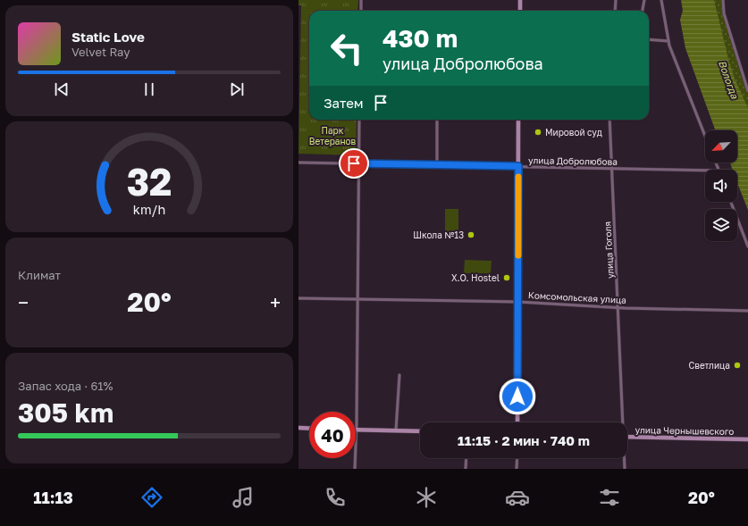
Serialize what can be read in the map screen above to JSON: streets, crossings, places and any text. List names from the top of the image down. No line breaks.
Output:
{"streets":{"street":["улица Добролюбова","улица Гоголя","Комсомольская улица","улица Чернышевского"]},"crossings":[["улица Добролюбова","улица Гоголя"],["улица Гоголя","Комсомольская улица"]],"water":["Вологда"],"parks":["Парк Ветеранов"],"places":["Мировой суд","Школа №13","X.O. Hostel","Светлица"],"north":"bottom left","page":{"turn":["430 m","улица Добролюбова"],"song":["Static Love","Velvet Ray"],"then":"Затем","tile":["Климат",["Запас хода · 61%","305 km"]],"heat":["−","20°","+"],"limit":"40","trip":"11:15 · 2 мин · 740 m","tabs":["11:13","20°"],"gauge":["32","km/h"]}}
